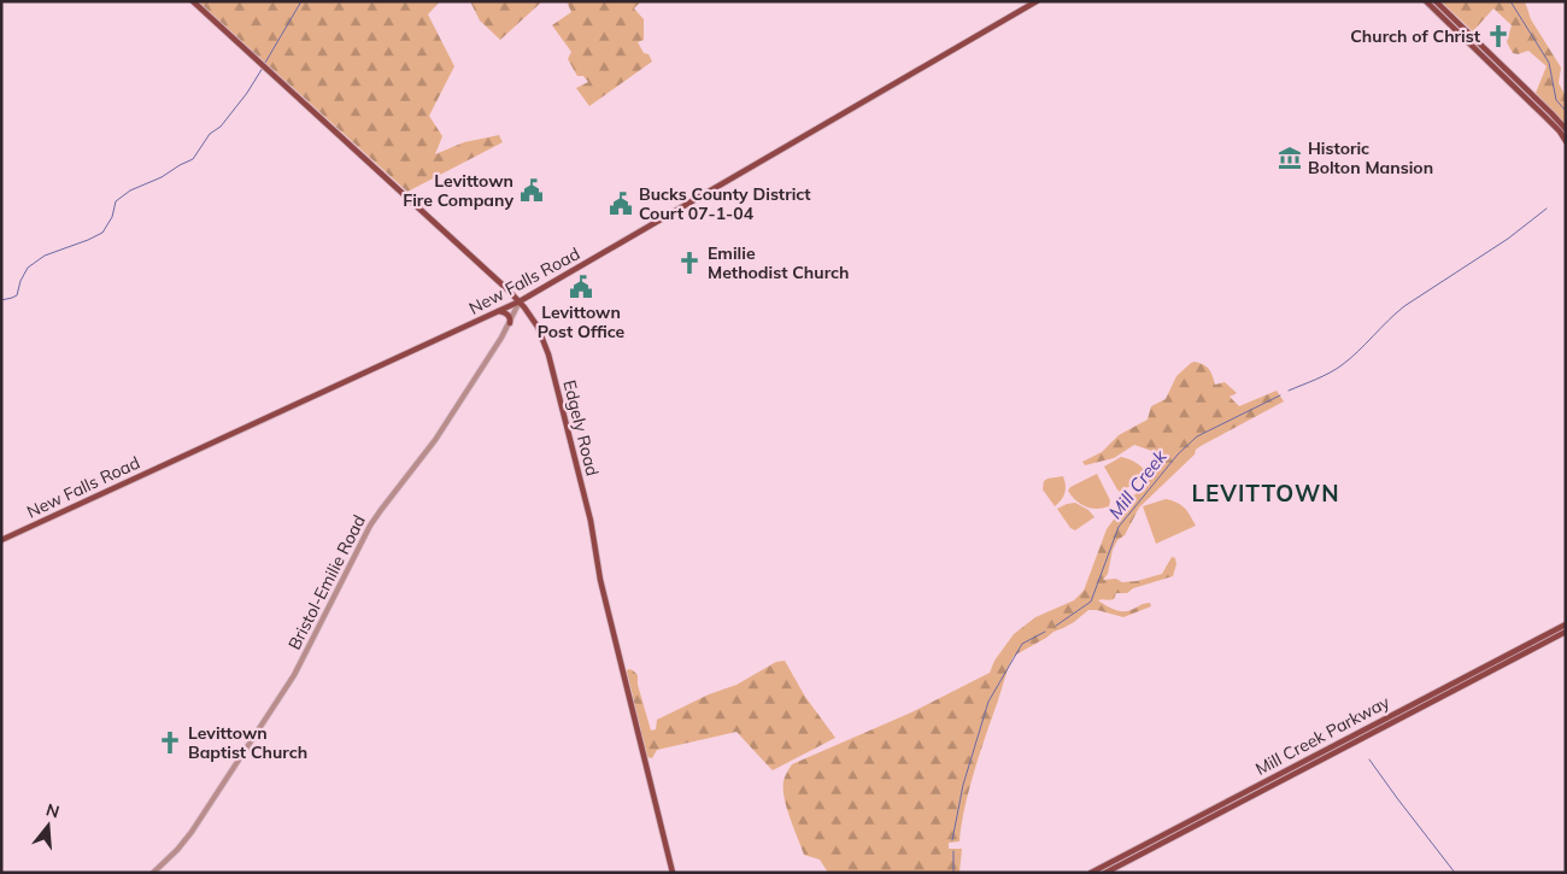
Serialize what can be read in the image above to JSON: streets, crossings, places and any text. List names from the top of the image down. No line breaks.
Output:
{"streets":{"main road":["New Falls Road","Edgely Road","Mill Creek Parkway"],"street":["Bristol-Emilie Road"]},"crossings":[["New Falls Road","Edgely Road"],["New Falls Road","Bristol-Emilie Road"],["Edgely Road","Bristol-Emilie Road"]],"districts":["LEVITTOWN"],"water":["Mill Creek"],"places":{"church":["Church of Christ","Emilie Methodist Church","Levittown Baptist Church"],"museum":["Historic Bolton Mansion"],"public building":["Levittown Fire Company","Bucks County District Court 07-1-04","Levittown Post Office"]},"north":"top"}
